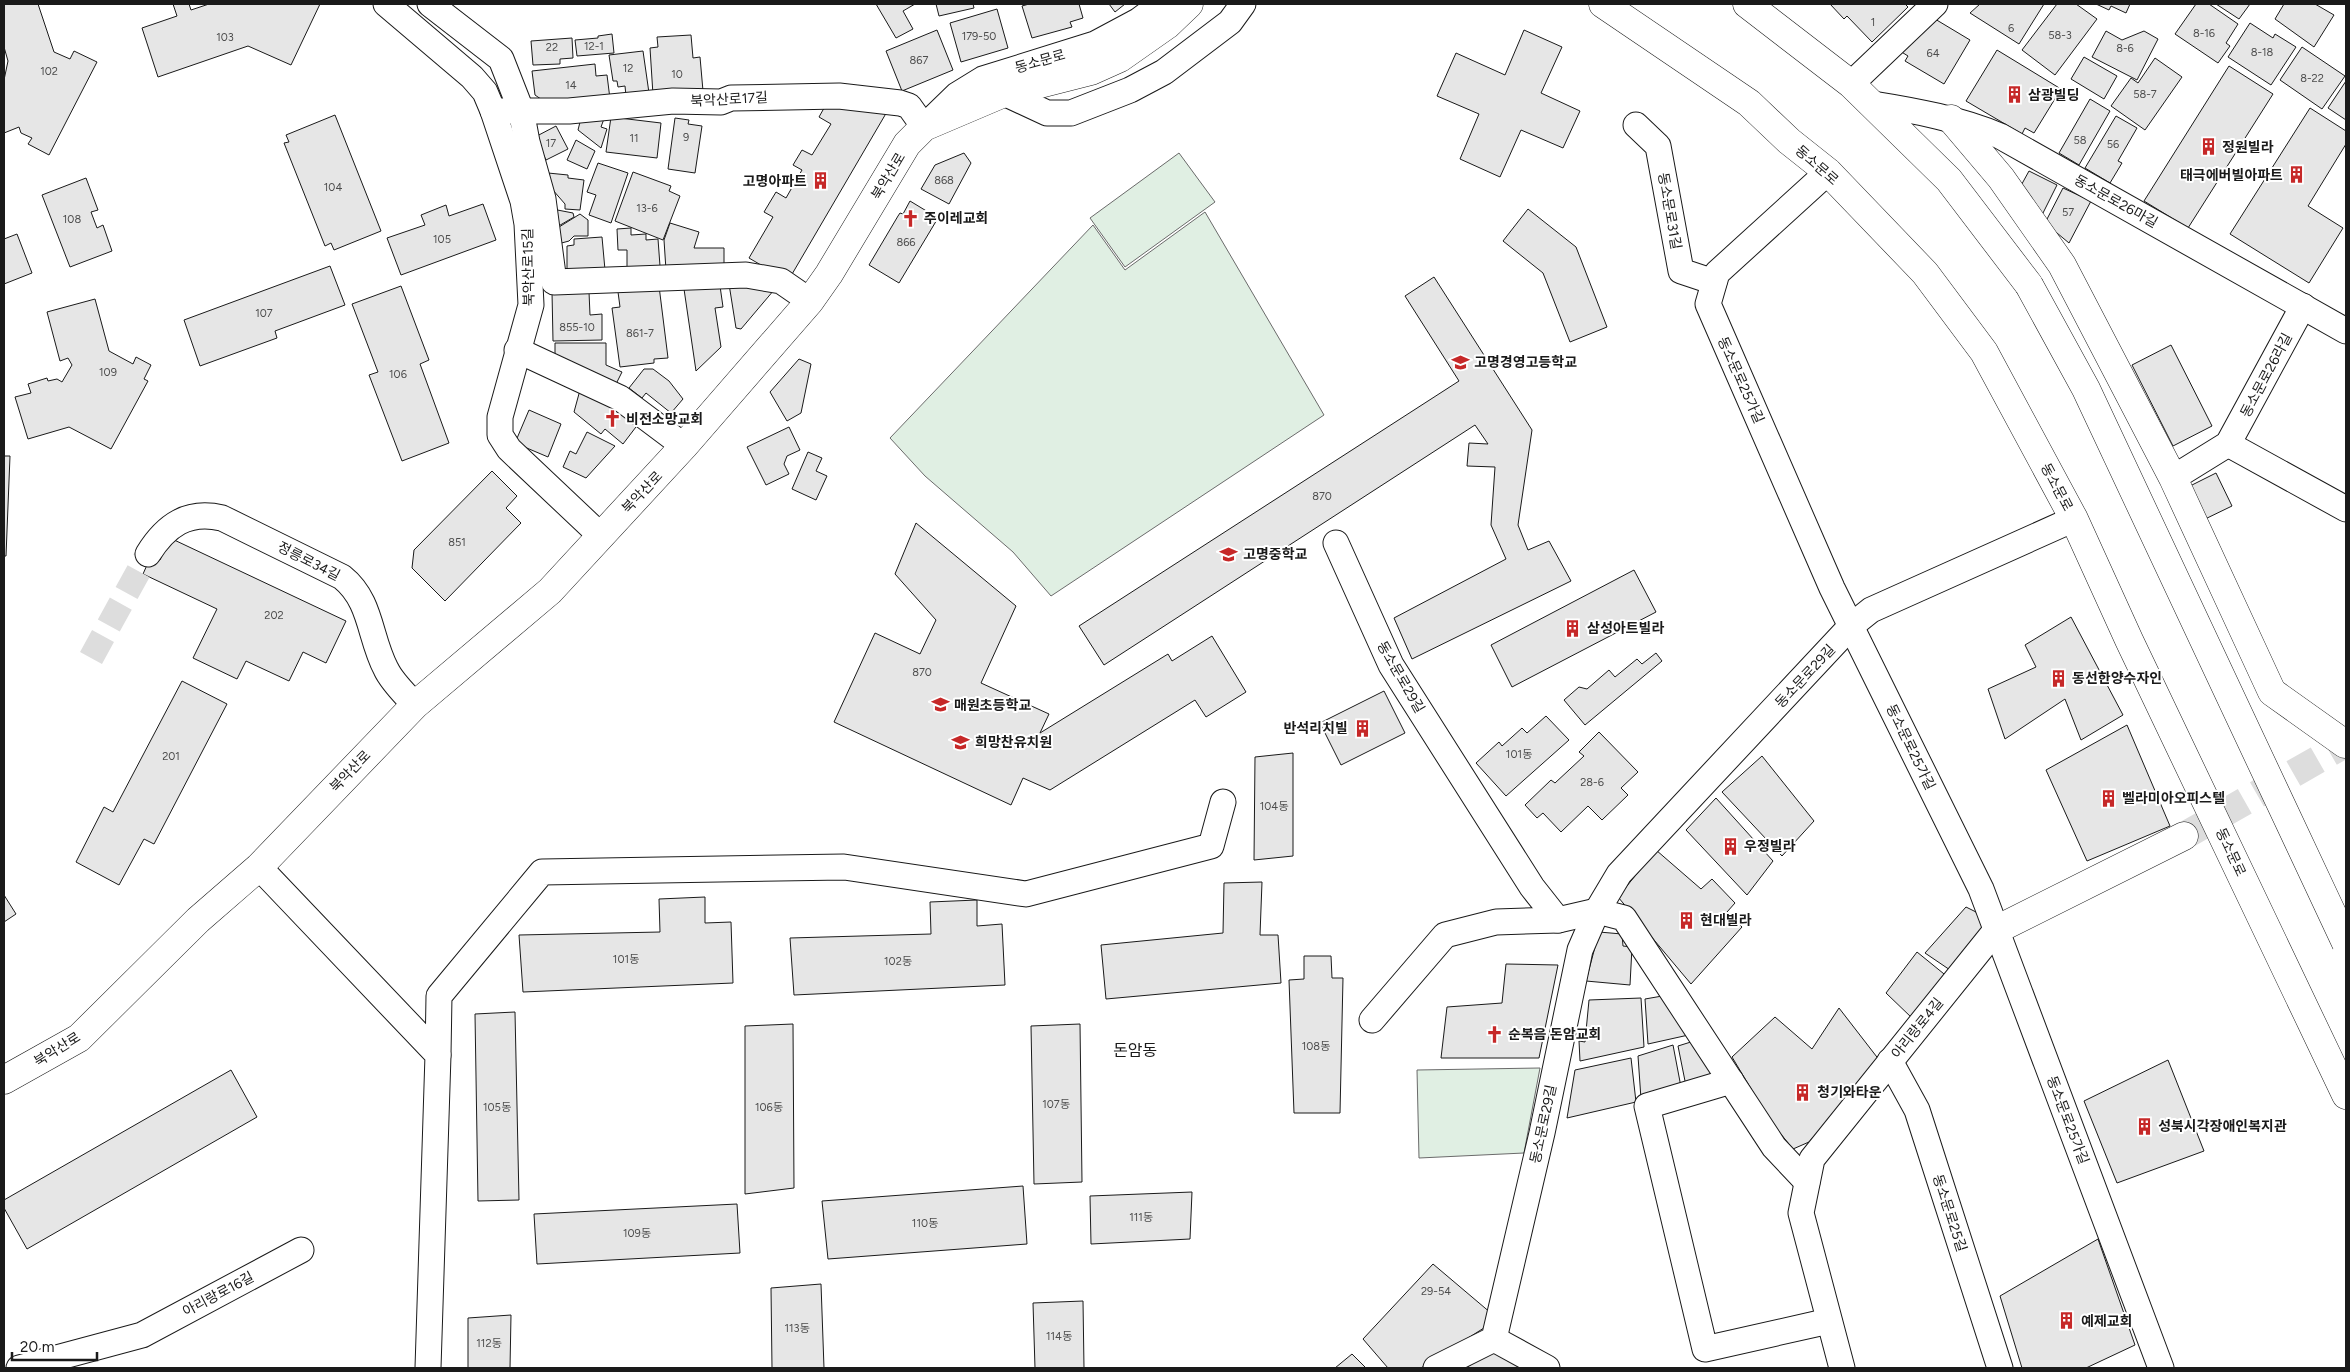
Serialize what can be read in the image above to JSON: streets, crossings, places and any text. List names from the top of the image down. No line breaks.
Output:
{"streets":{"street":["동소문로","북악산로17길","북악산로","동소문로26마길","동소문로31길","북악산로15길","동소문로26라길","동소문로25가길","정릉로34길","동소문로29길","아리랑로4길","동소문로25길","아리랑로16길"]},"crossings":[["동소문로","북악산로17길"],["동소문로","북악산로"],["동소문로","동소문로25가길"],["동소문로","동소문로29길"],["북악산로17길","북악산로"],["북악산로17길","북악산로15길"],["북악산로","북악산로15길"],["북악산로","정릉로34길"],["동소문로26마길","동소문로26라길"],["동소문로31길","동소문로25가길"],["동소문로25가길","동소문로29길"],["동소문로25가길","아리랑로4길"],["아리랑로4길","동소문로25길"]],"districts":["돈암동"],"places":{"building":["삼광빌딩","정원빌라","태극에버빌아파트","고명아파트","삼성아트빌라","동선한양수자인","반석리치빌","벨라미아오피스텔","우정빌라","현대빌라","청기와타운","성북시각장애인복지관","예제교회"],"church":["주이레교회","비전소망교회","순복음 돈암교회"],"school or university":["고명경영고등학교","고명중학교","매원초등학교","희망찬유치원"]},"house_numbers":["1","6","8-16","58-3","179-50","103","12-1","22","8-6","8-18","64","867","12","102","10","8-22","14","58-7","9","11","58","17","56","868","104","13-6","57","108","105","866","107","855-10","861-7","109","106","870","851","202","870","101동","201","28-6","104동","101동","102동","108동","107동","105동","106동","111동","110동","109동","29-54","113동","114동","112동"],"scale_bar":"20 m"}
